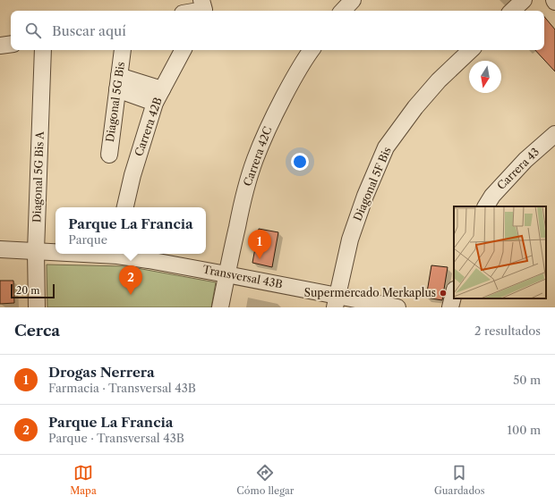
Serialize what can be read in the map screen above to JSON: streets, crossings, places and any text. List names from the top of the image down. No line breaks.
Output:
{"streets":{"street":["Diagonal 5G Bis","Carrera 42B","Carrera 42C","Carrera 43","Diagonal 5G Bis A","Diagonal 5F Bis","Transversal 43B"]},"crossings":[["Carrera 42C","Transversal 43B"],["Diagonal 5G Bis A","Transversal 43B"],["Diagonal 5F Bis","Transversal 43B"]],"places":["Supermercado Merkaplus"],"scale_bar":"20 m","north":"bottom","page":{"search":"Buscar aquí","popup":["Parque La Francia","Parque"],"pins":["1","2"],"scale":"20 m","heading":["Cerca","2 resultados"],"list":[{"mark":"1","name":"Drogas Nerrera","note":"Farmacia · Transversal 43B","value":"50 m"},{"mark":"2","name":"Parque La Francia","note":"Parque · Transversal 43B","value":"100 m"}],"nav":["Mapa","Cómo llegar","Guardados"]}}
